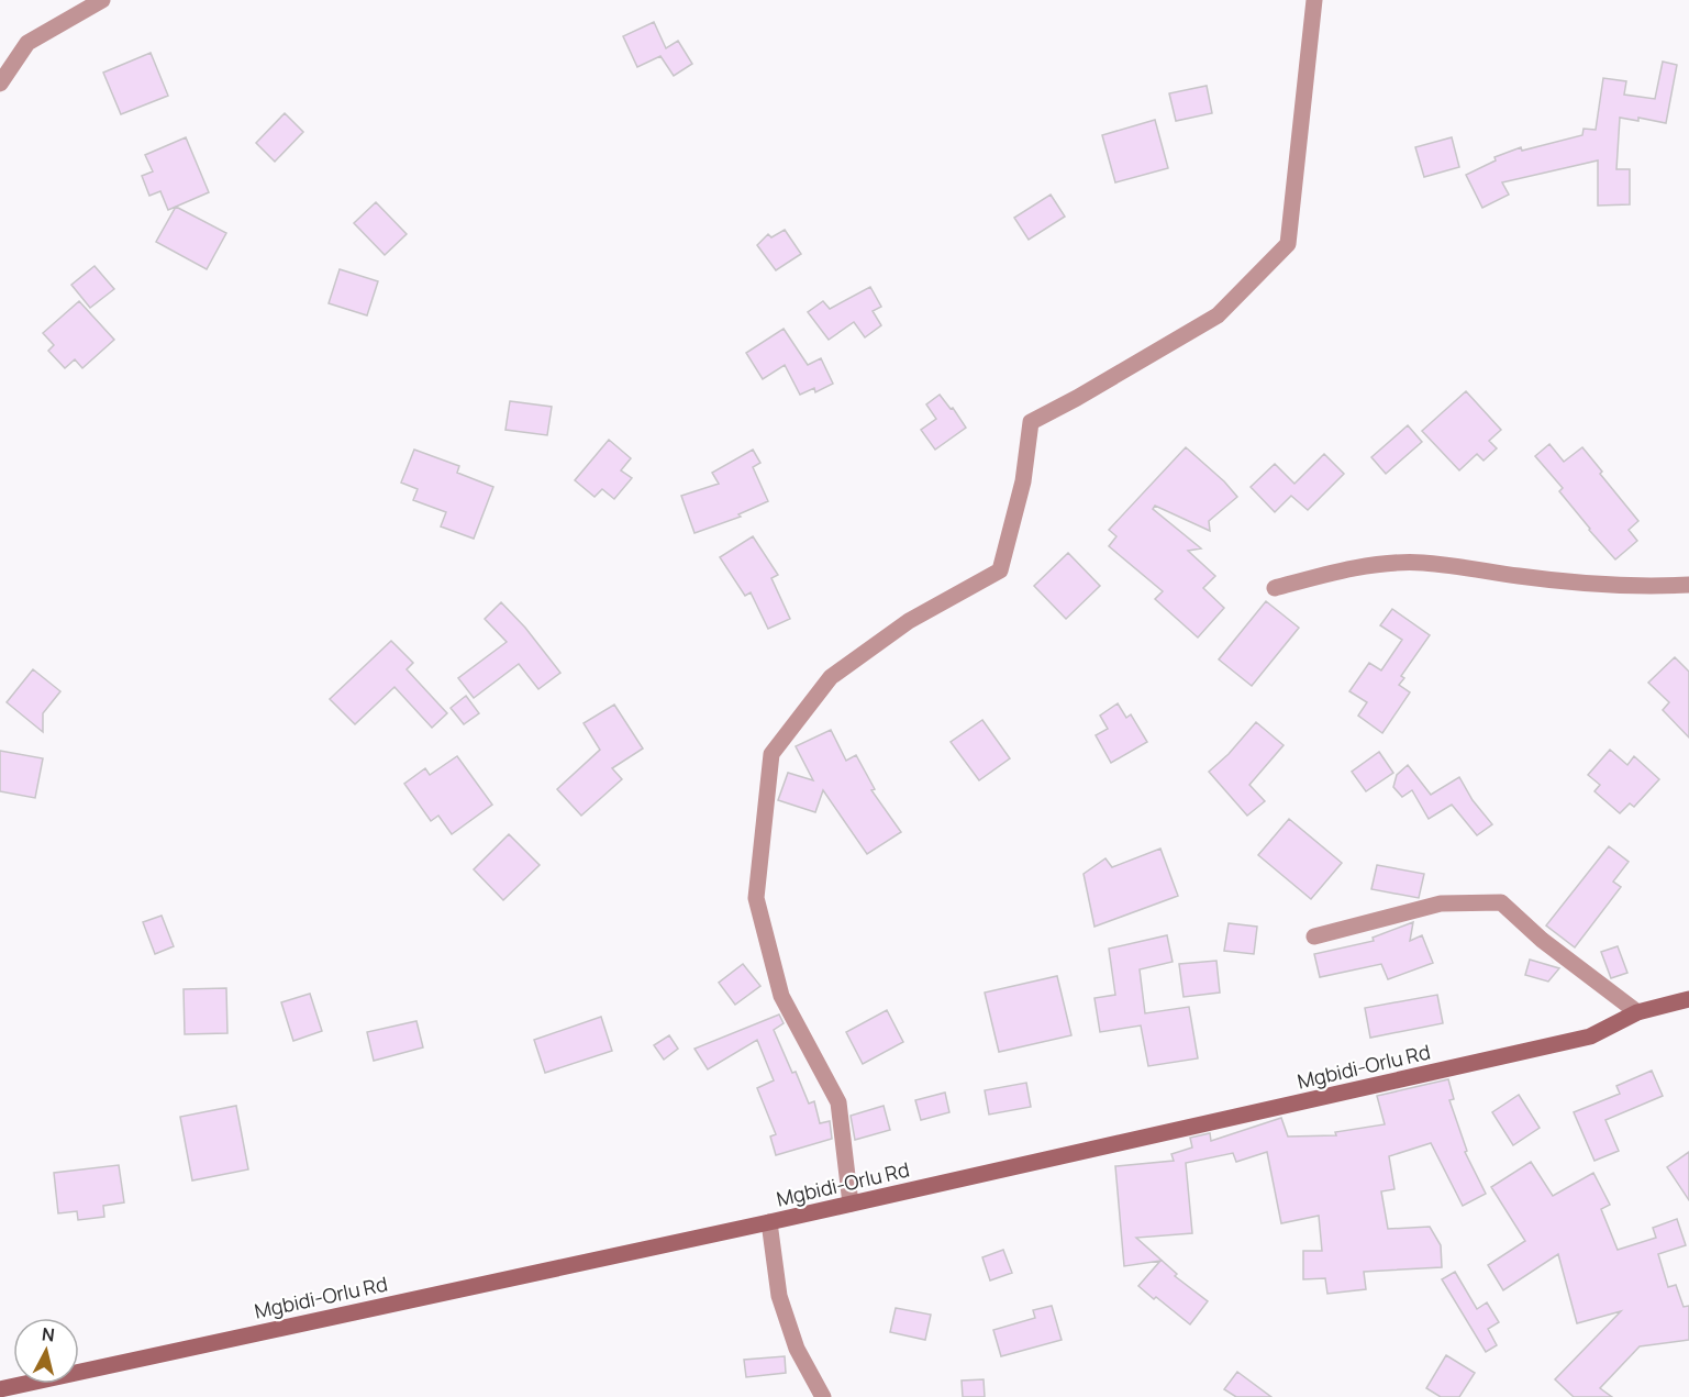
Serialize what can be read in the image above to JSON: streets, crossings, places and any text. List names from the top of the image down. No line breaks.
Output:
{"streets":{"main road":["Mgbidi-Orlu Rd"]},"north":"top"}
